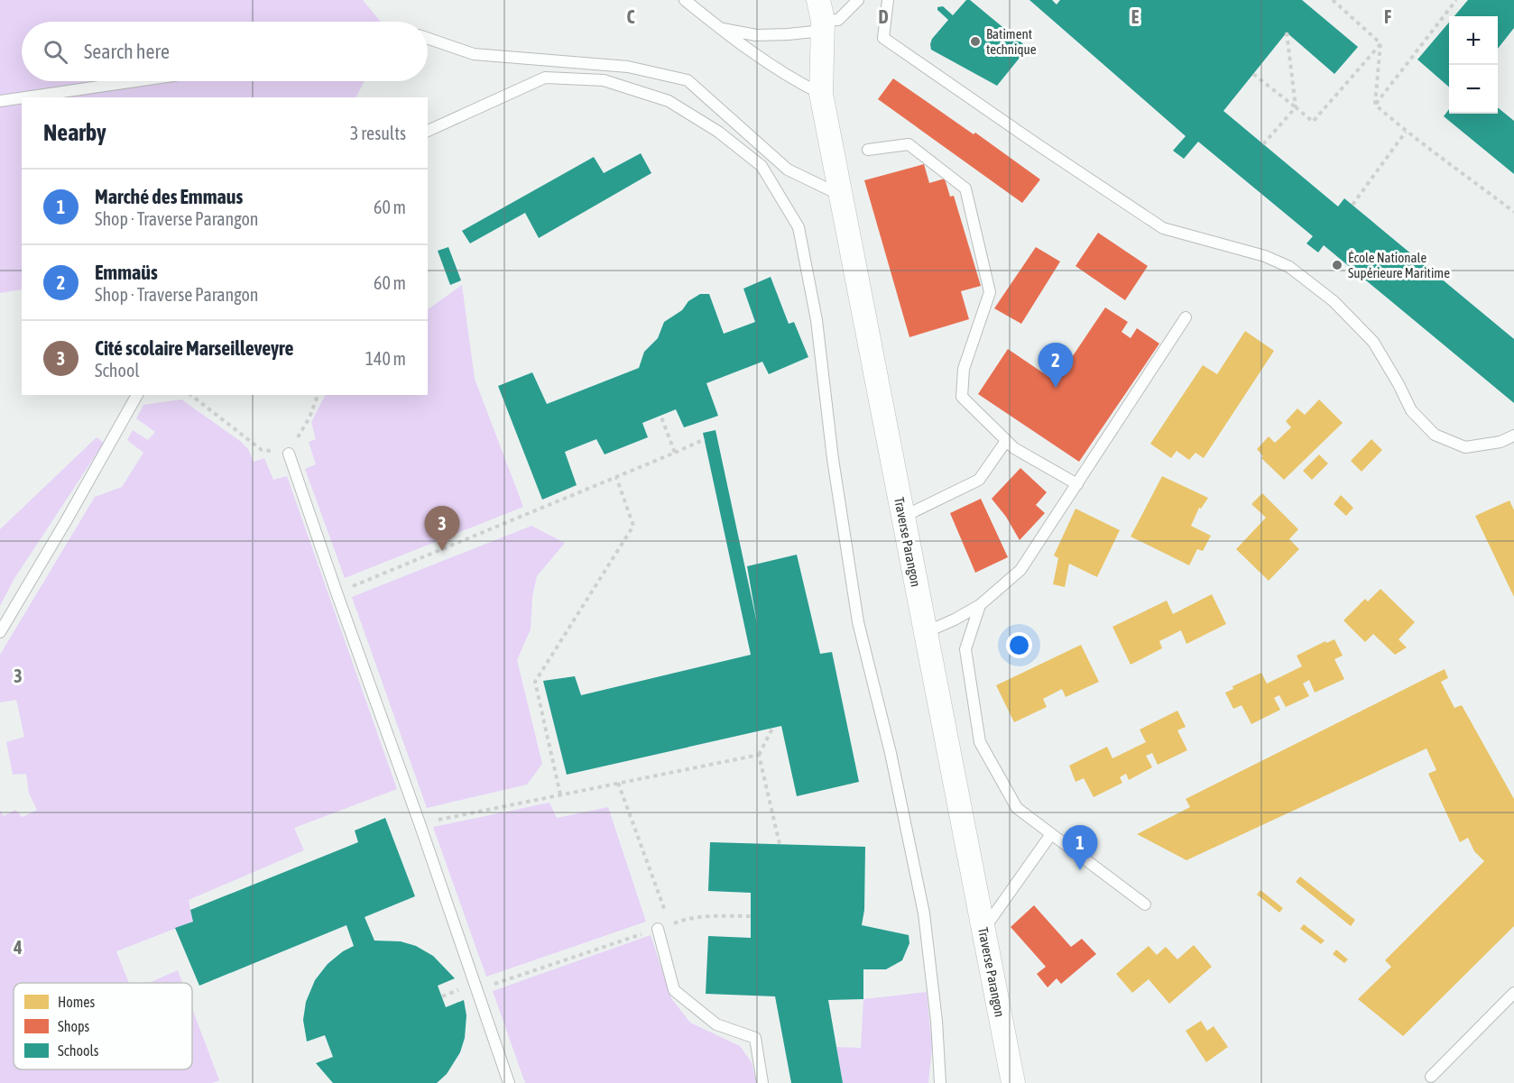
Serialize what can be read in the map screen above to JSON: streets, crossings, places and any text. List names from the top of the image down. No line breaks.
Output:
{"streets":{"street":["Traverse Parangon"]},"places":["Batiment technique","École Nationale Supérieure Maritime"],"legend":["Homes","Shops","Schools"],"page":{"map_buttons":["+","−"],"search":"Search here","heading":["Nearby","3 results"],"list":[{"mark":"1","name":"Marché des Emmaus","note":"Shop · Traverse Parangon","value":"60 m"},{"mark":"2","name":"Emmaüs","note":"Shop · Traverse Parangon","value":"60 m"},{"mark":"3","name":"Cité scolaire Marseilleveyre","note":"School","value":"140 m"}],"pins":["2","3","1"]},"grid":{"columns":["C","D","E","F"],"rows":["3","4"]}}
